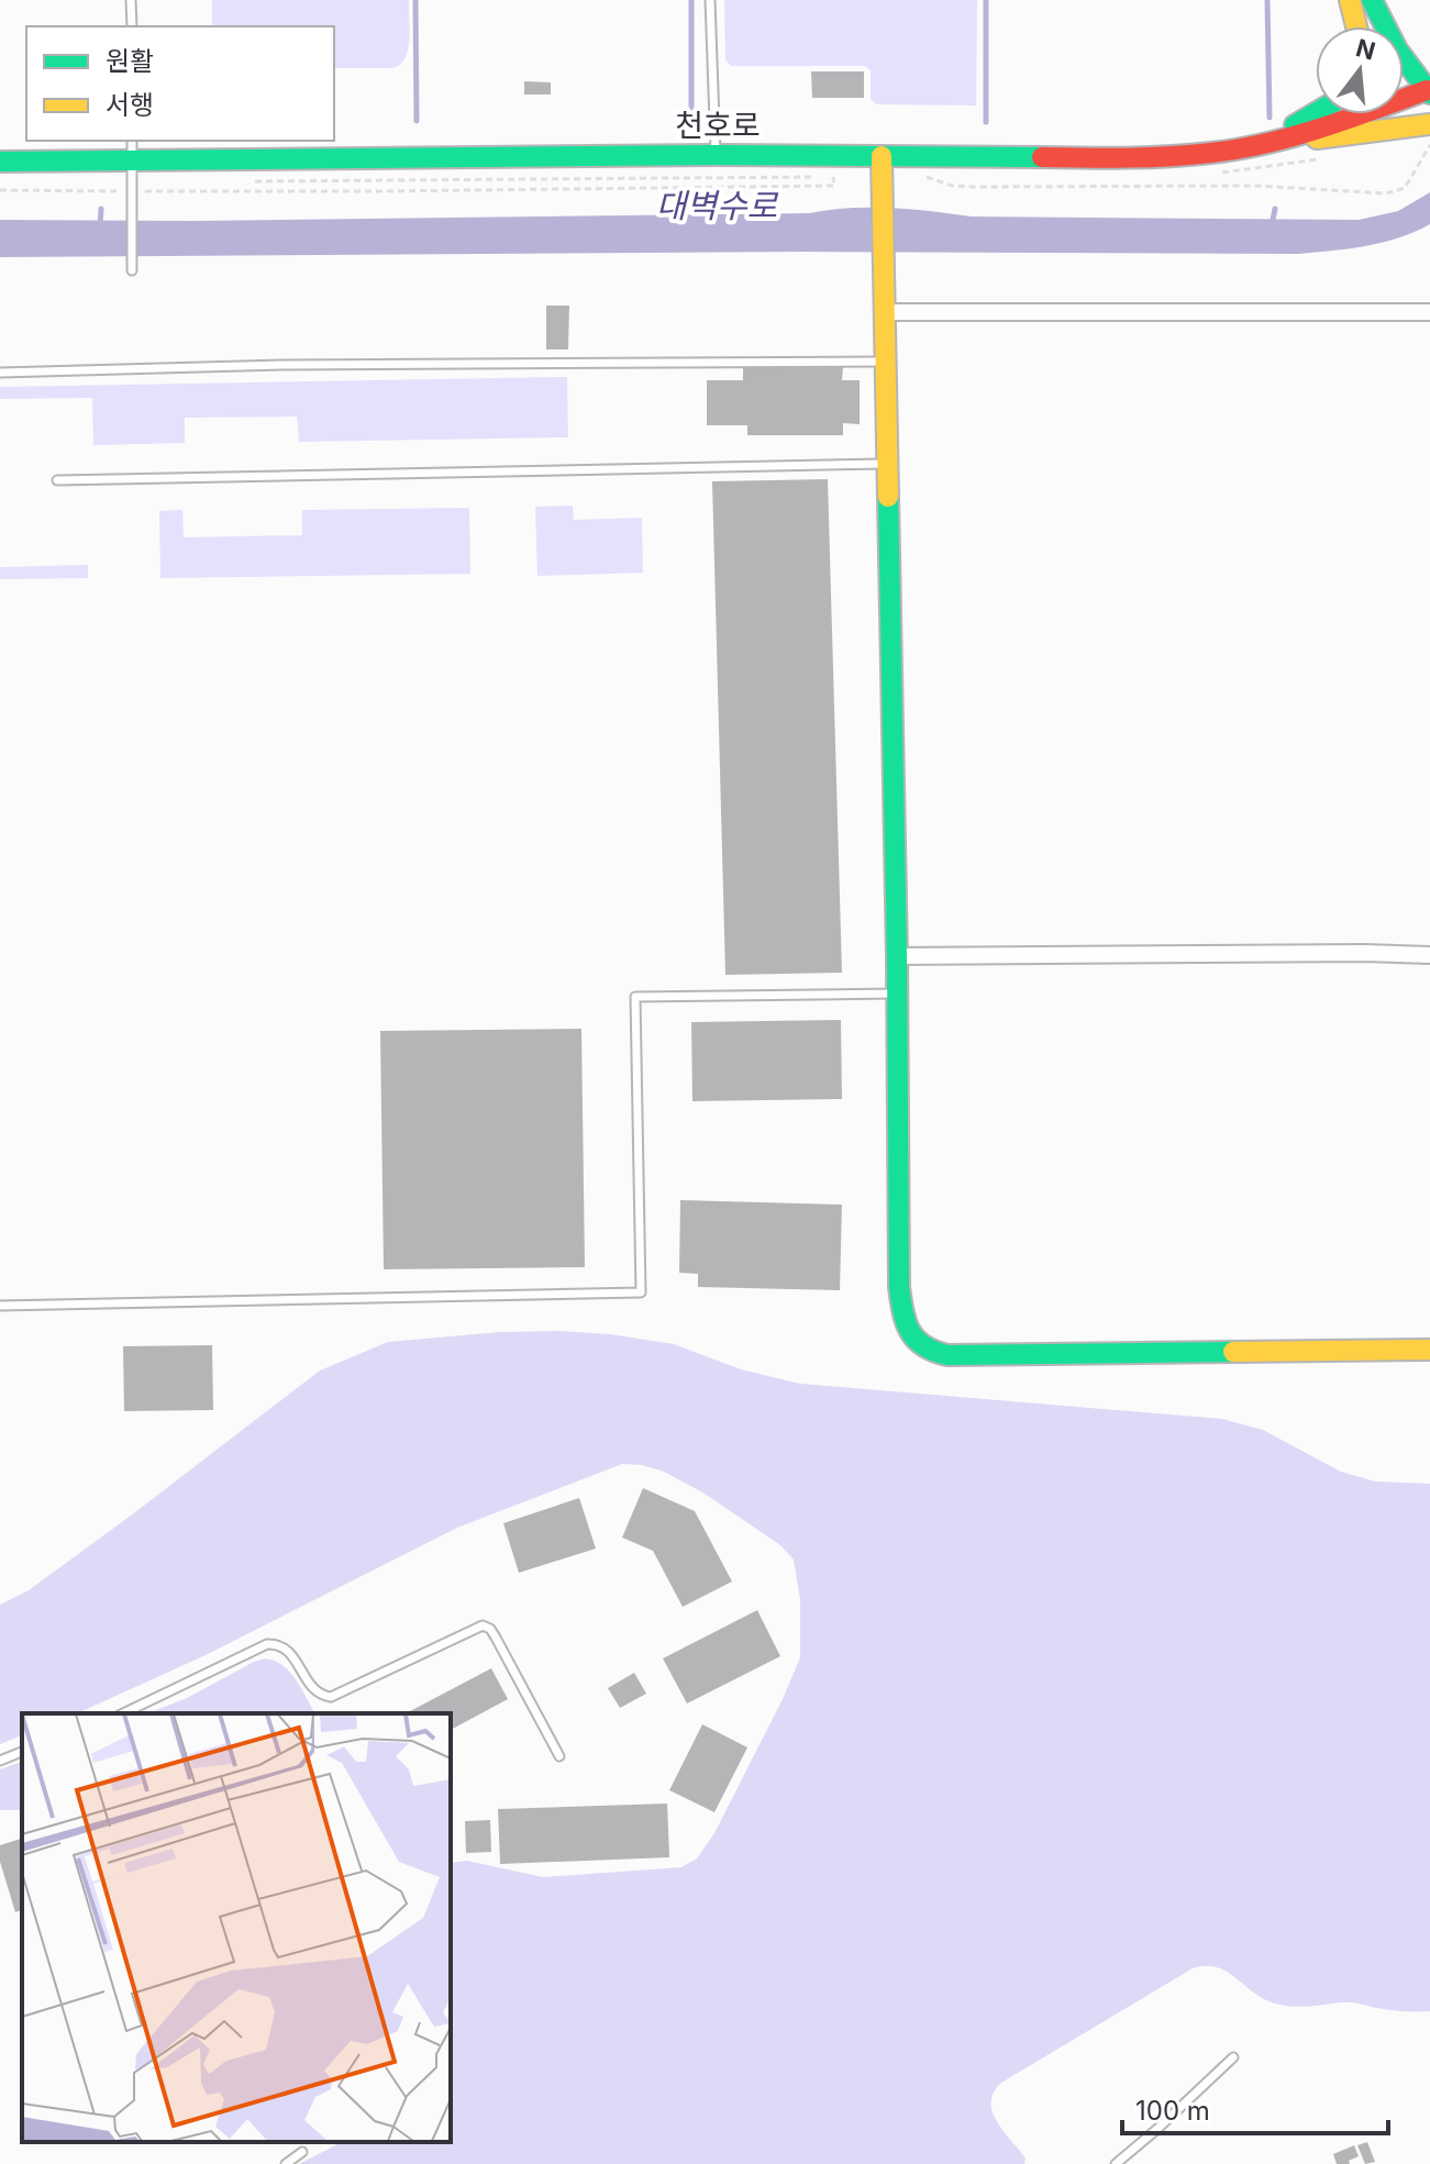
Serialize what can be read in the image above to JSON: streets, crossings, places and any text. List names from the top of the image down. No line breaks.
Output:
{"streets":{"street":["천호로"]},"water":["대벽수로"],"legend":["원활","서행"],"scale_bar":"100 m","north":"top"}
